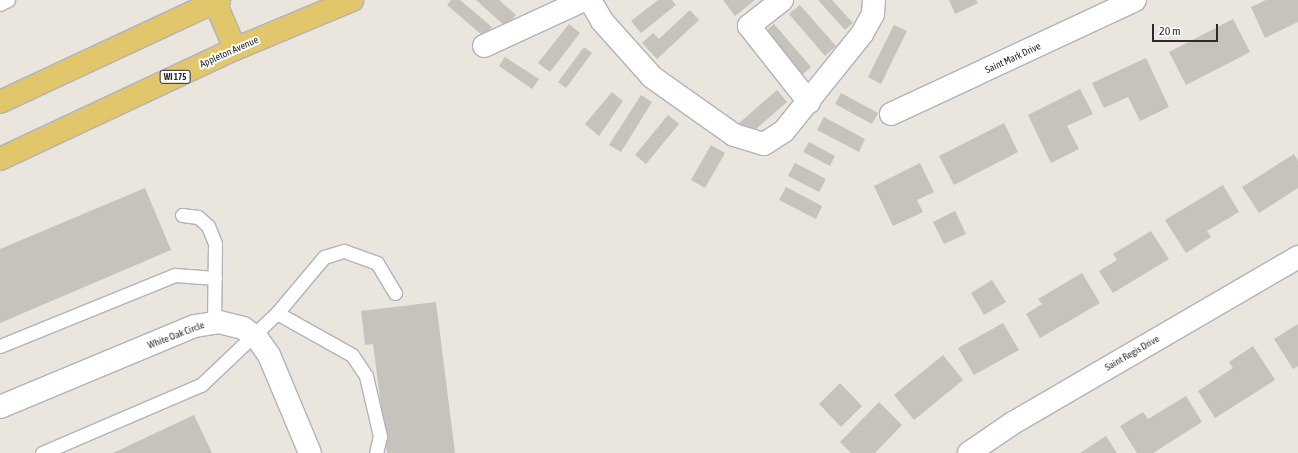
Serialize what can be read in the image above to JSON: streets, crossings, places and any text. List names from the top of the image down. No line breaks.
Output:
{"streets":{"main road":["Appleton Avenue","WI 175"],"street":["Saint Mark Drive","White Oak Circle","Saint Regis Drive"]},"scale_bar":"20 m"}
